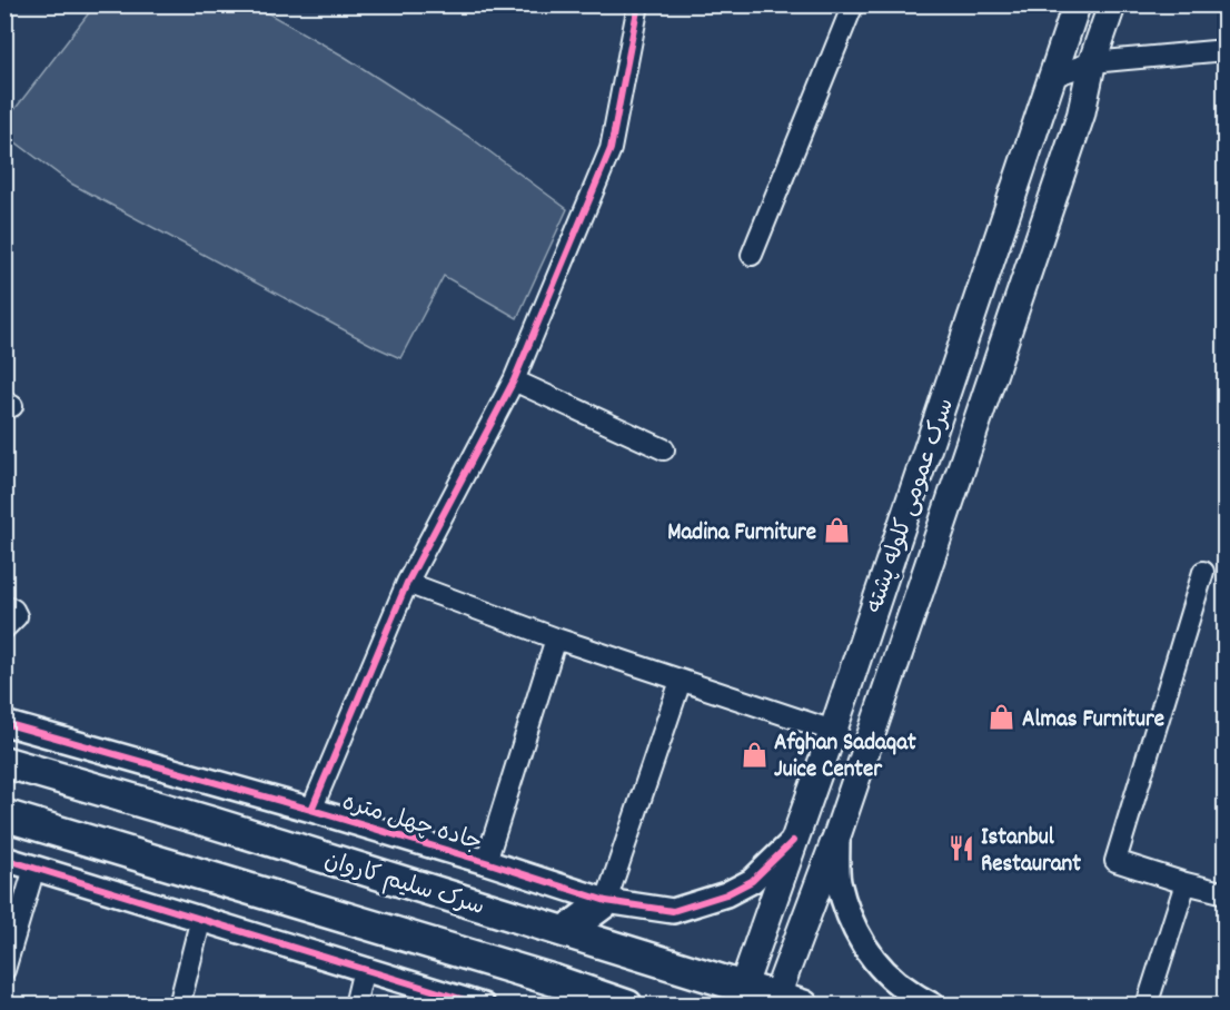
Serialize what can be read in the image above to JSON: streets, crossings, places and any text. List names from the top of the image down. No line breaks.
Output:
{"streets":{"main road":["سرک عمومی کلوله پشته","سرک سلیم کاروان"],"street":["جاده چهل متره"]},"crossings":[["سرک عمومی کلوله پشته","جاده چهل متره"],["سرک عمومی کلوله پشته","سرک سلیم کاروان"]],"places":{"shop":["Madina Furniture","Almas Furniture","Afghan Sadaqat Juice Center"],"restaurant":["Istanbul Restaurant"]}}
